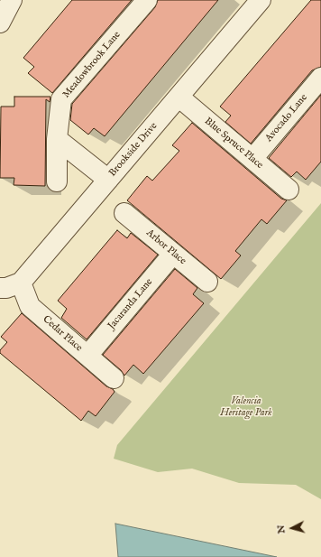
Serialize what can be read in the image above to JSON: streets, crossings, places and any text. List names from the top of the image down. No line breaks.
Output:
{"streets":{"street":["Meadowbrook Lane","Avocado Lane","Blue Spruce Place","Brookside Drive","Arbor Place","Jacaranda Lane","Cedar Place"]},"crossings":[["Avocado Lane","Blue Spruce Place"],["Blue Spruce Place","Brookside Drive"],["Brookside Drive","Cedar Place"],["Arbor Place","Jacaranda Lane"],["Jacaranda Lane","Cedar Place"]],"parks":["Valencia Heritage Park"],"north":"left"}
